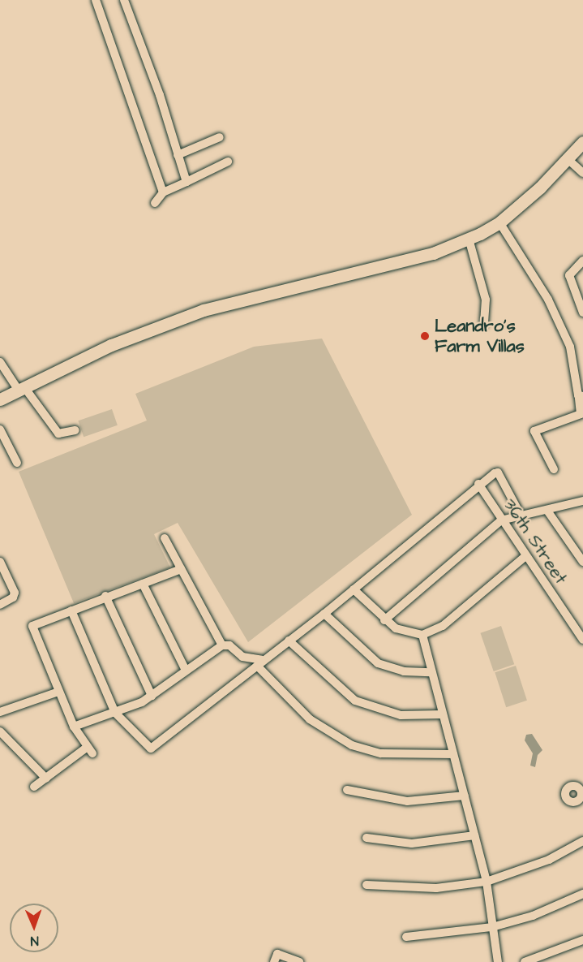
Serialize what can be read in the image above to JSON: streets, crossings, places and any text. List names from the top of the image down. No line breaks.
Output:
{"streets":{"street":["36th Street"]},"places":["Leandro's Farm Villas"],"north":"bottom"}
